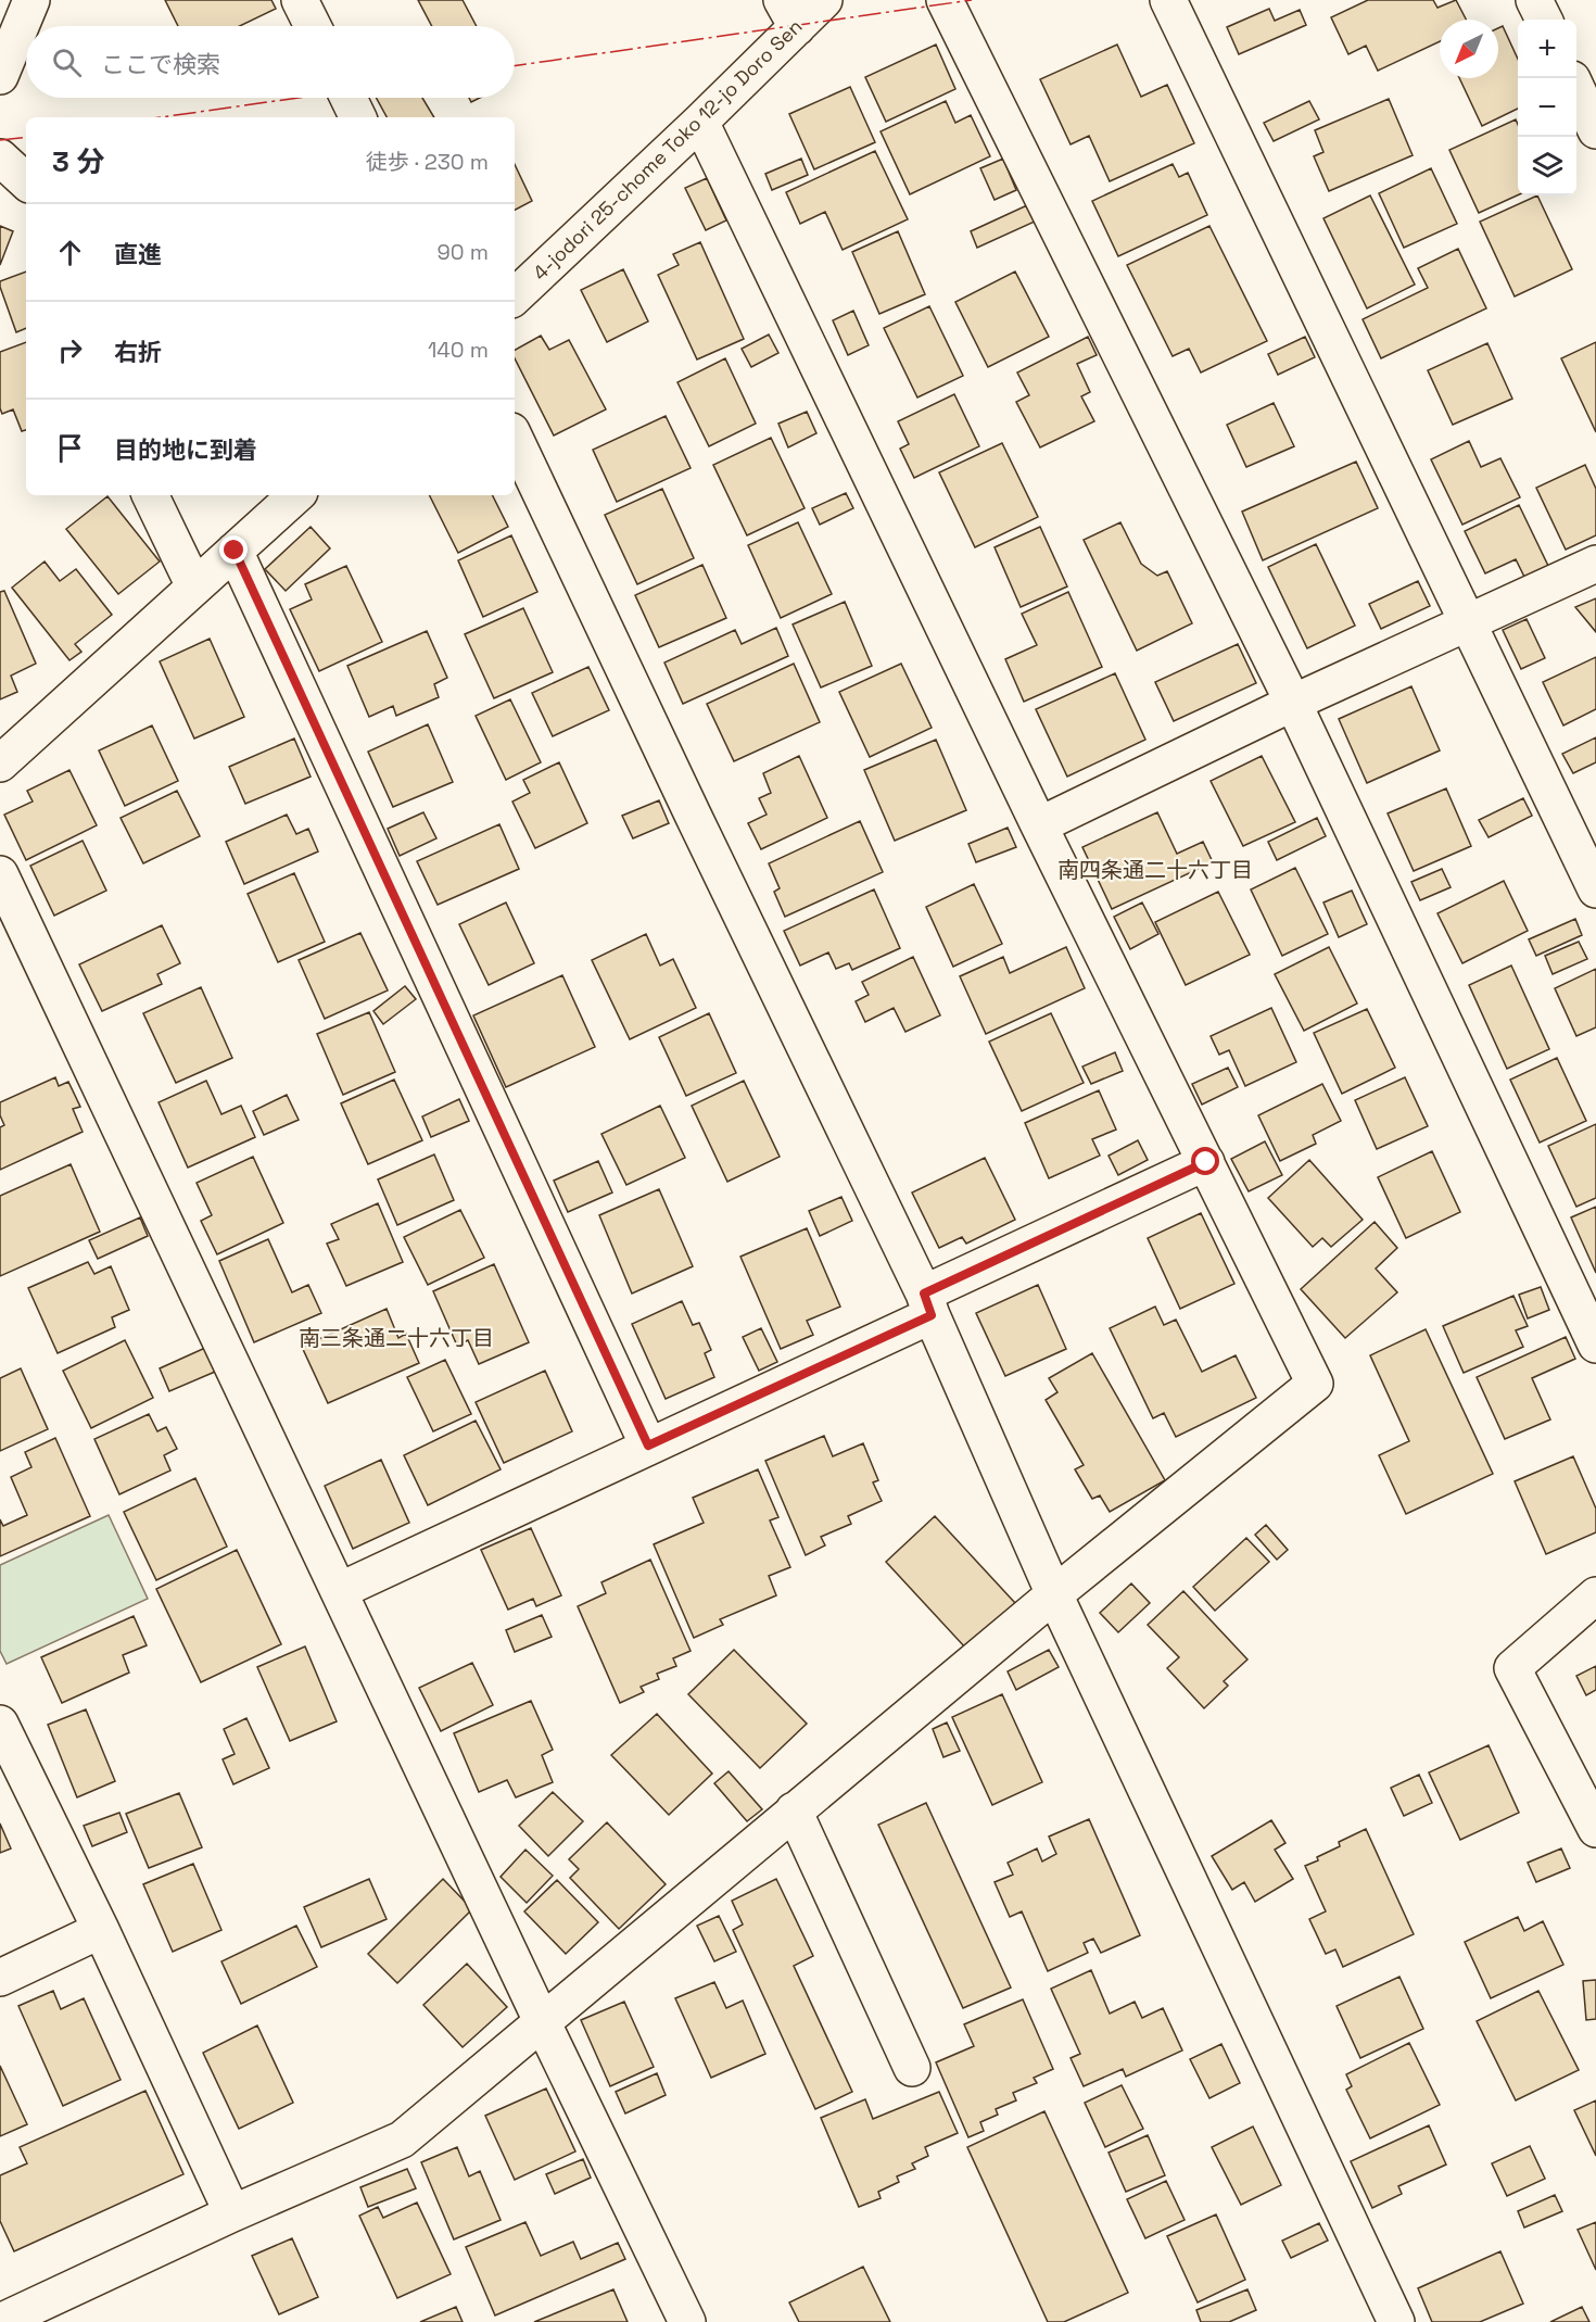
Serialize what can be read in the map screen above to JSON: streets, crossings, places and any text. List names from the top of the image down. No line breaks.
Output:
{"streets":{"street":["4-jodori 25-chome Toko 12-jo Doro Sen"]},"districts":["南四条通二十六丁目","南三条通二十六丁目"],"north":"bottom left","page":{"map_buttons":["+","−"],"search":"ここで検索","heading":["3 分","徒歩 · 230 m"],"list":[["直進","90 m"],["右折","140 m"],"目的地に到着"]}}
